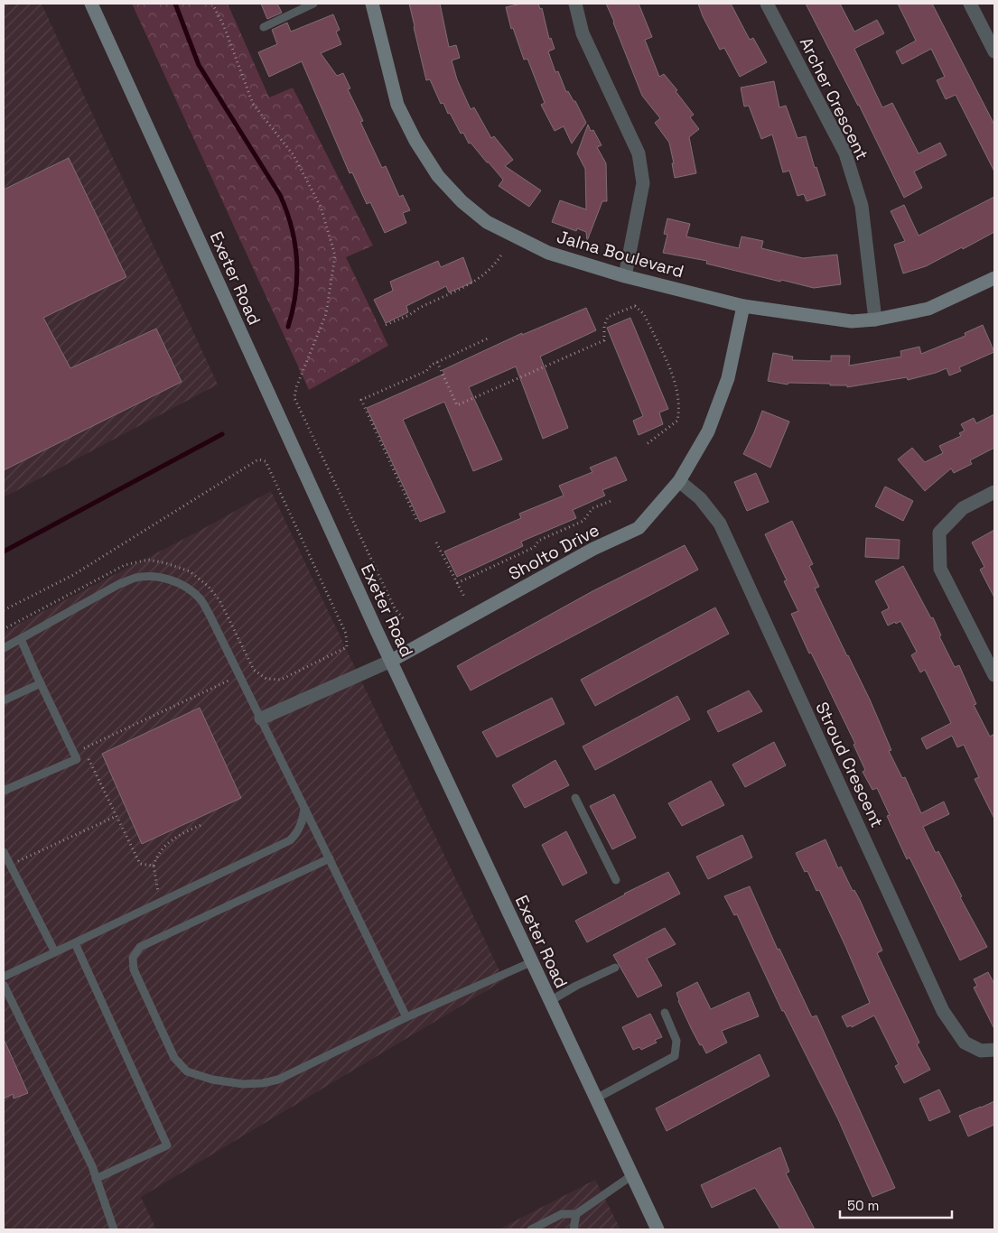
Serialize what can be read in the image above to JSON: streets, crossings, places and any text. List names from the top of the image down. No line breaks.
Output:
{"streets":{"main road":["Jalna Boulevard","Exeter Road","Sholto Drive"],"street":["Archer Crescent","Stroud Crescent"]},"crossings":[["Archer Crescent","Jalna Boulevard"],["Jalna Boulevard","Sholto Drive"],["Exeter Road","Sholto Drive"],["Sholto Drive","Stroud Crescent"]],"scale_bar":"50 m"}
